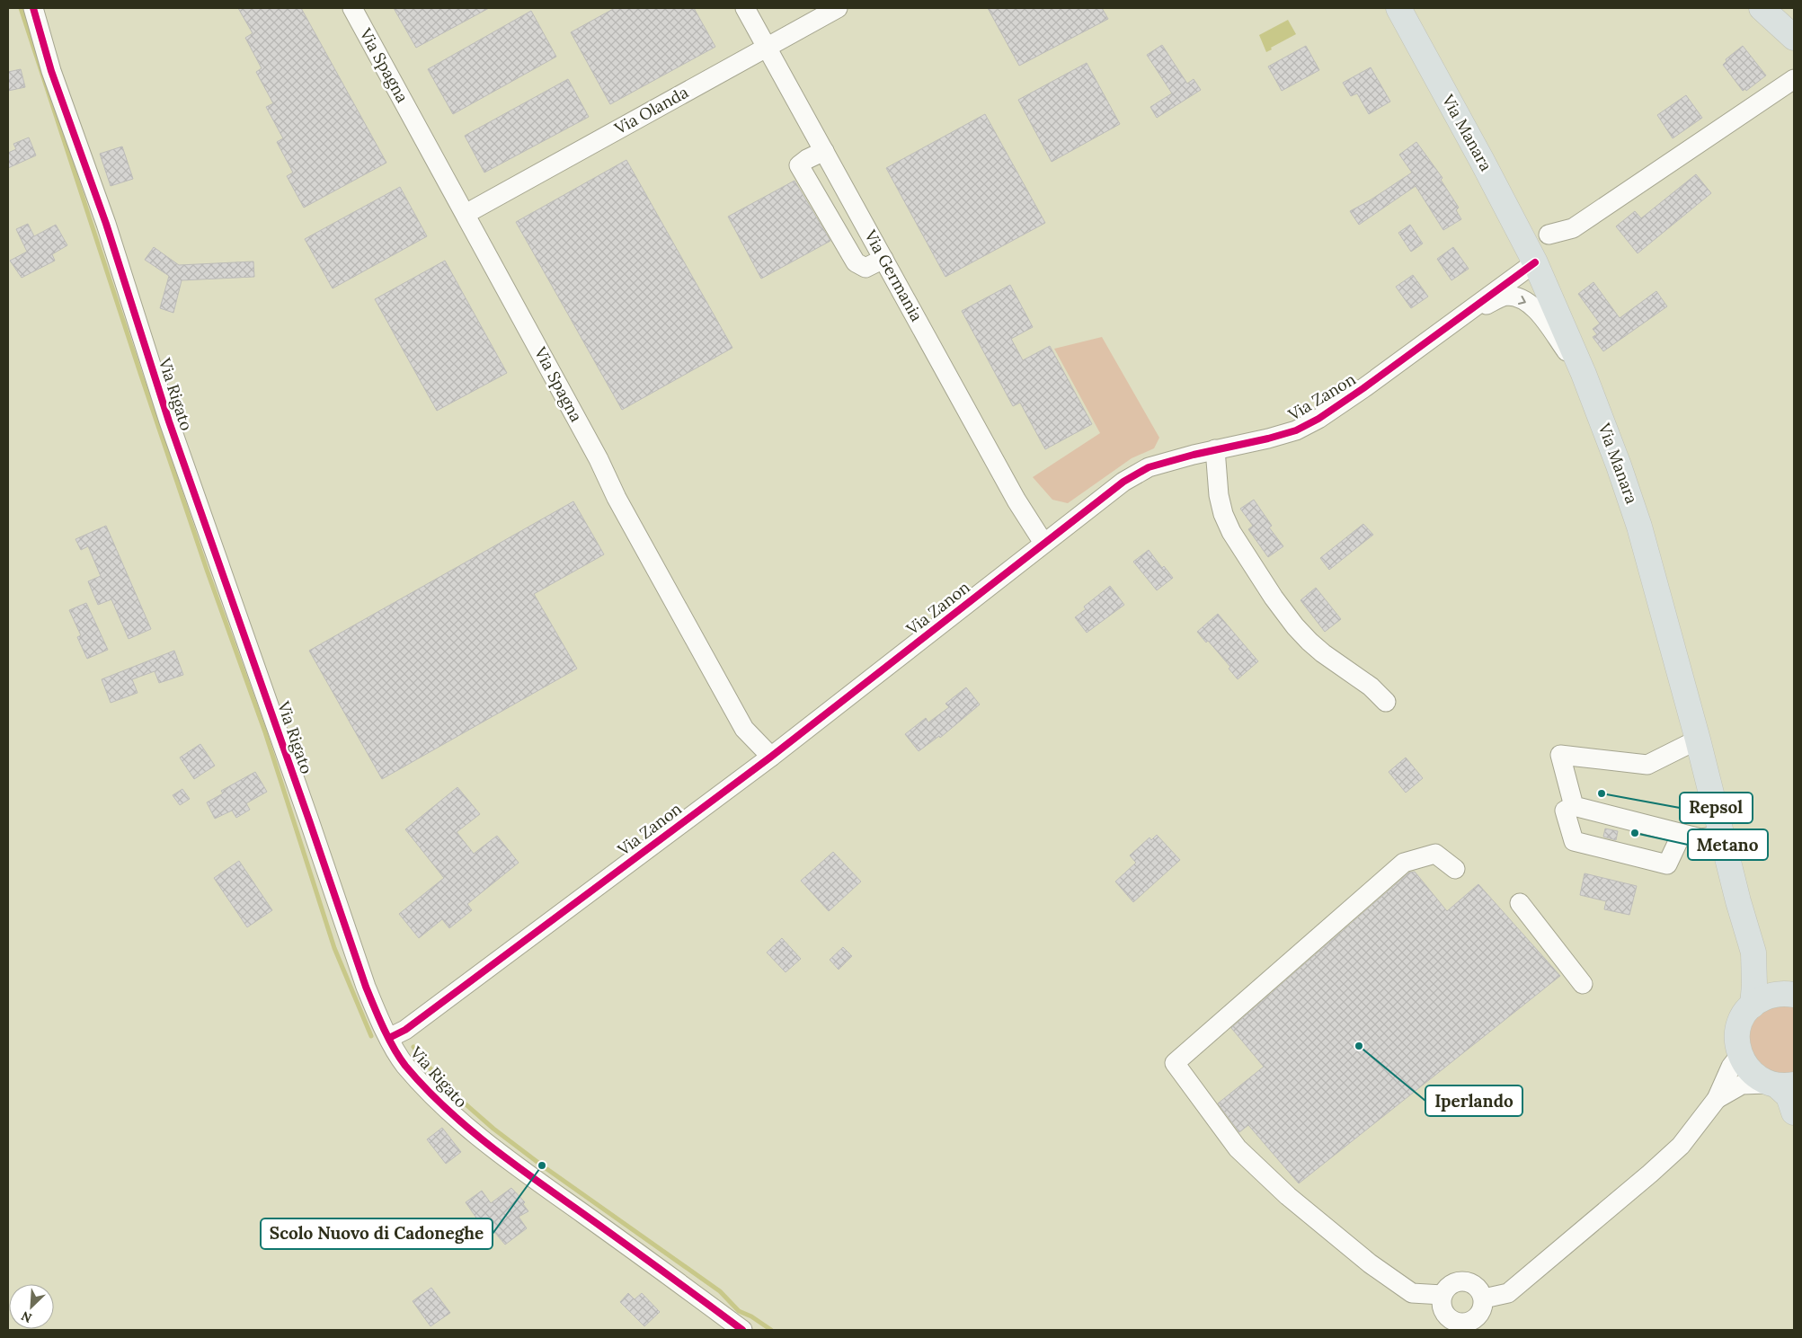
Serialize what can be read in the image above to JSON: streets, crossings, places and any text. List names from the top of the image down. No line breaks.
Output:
{"streets":{"main road":["Via Manara"],"street":["Via Spagna","Via Olanda","Via Germania","Via Rigato","Via Zanon"]},"crossings":[["Via Spagna","Via Olanda"],["Via Spagna","Via Zanon"],["Via Olanda","Via Germania"],["Via Manara","Via Zanon"],["Via Germania","Via Zanon"],["Via Rigato","Via Zanon"]],"places":["Repsol","Metano","Iperlando","Scolo Nuovo di Cadoneghe"],"north":"bottom left"}
